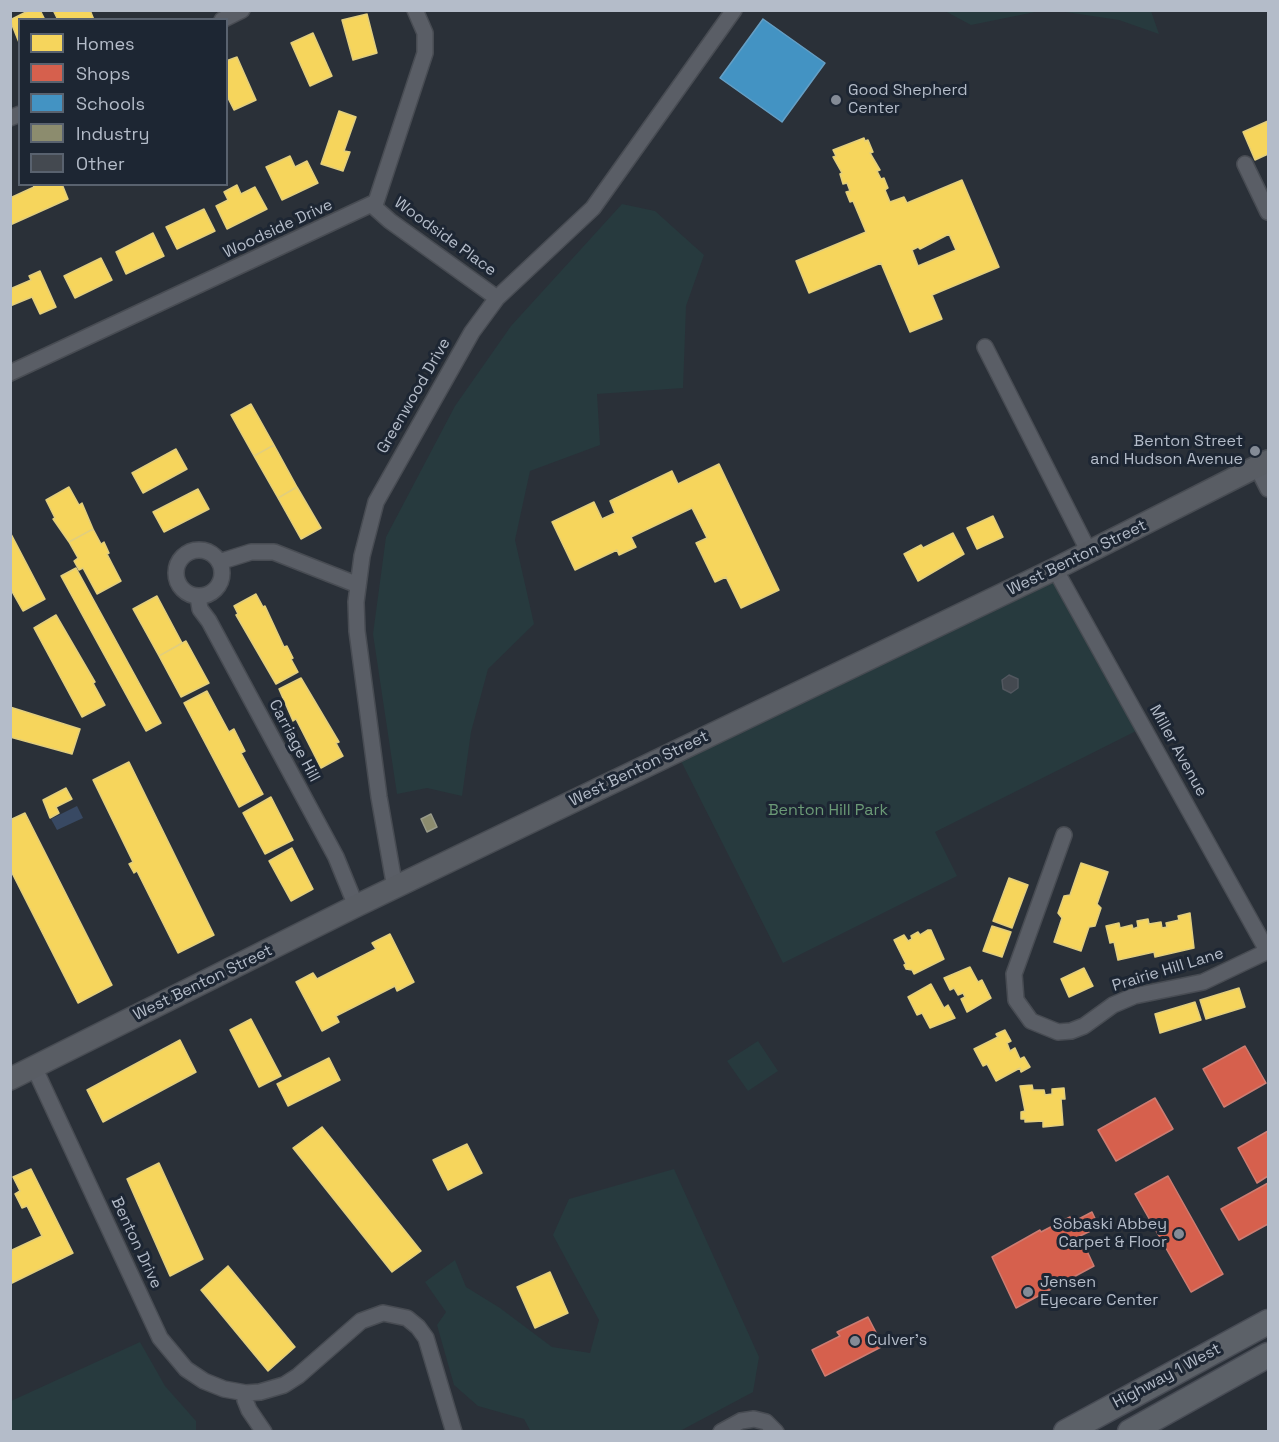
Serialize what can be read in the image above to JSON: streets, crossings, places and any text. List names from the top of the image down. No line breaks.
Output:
{"streets":{"main road":["Highway 1 West"],"street":["Woodside Drive","Woodside Place","Greenwood Drive","West Benton Street","Carriage Hill","Miller Avenue","Prairie Hill Lane","Benton Drive"]},"crossings":[["Woodside Drive","Woodside Place"],["Woodside Place","Greenwood Drive"],["Greenwood Drive","West Benton Street"],["West Benton Street","Carriage Hill"],["West Benton Street","Miller Avenue"],["West Benton Street","Benton Drive"],["Miller Avenue","Prairie Hill Lane"]],"parks":["Benton Hill Park"],"places":["Good Shepherd Center","Benton Street and Hudson Avenue","Sobaski Abbey Carpet & Floor","Jensen Eyecare Center","Culver's"],"legend":["Homes","Shops","Schools","Industry","Other"]}
